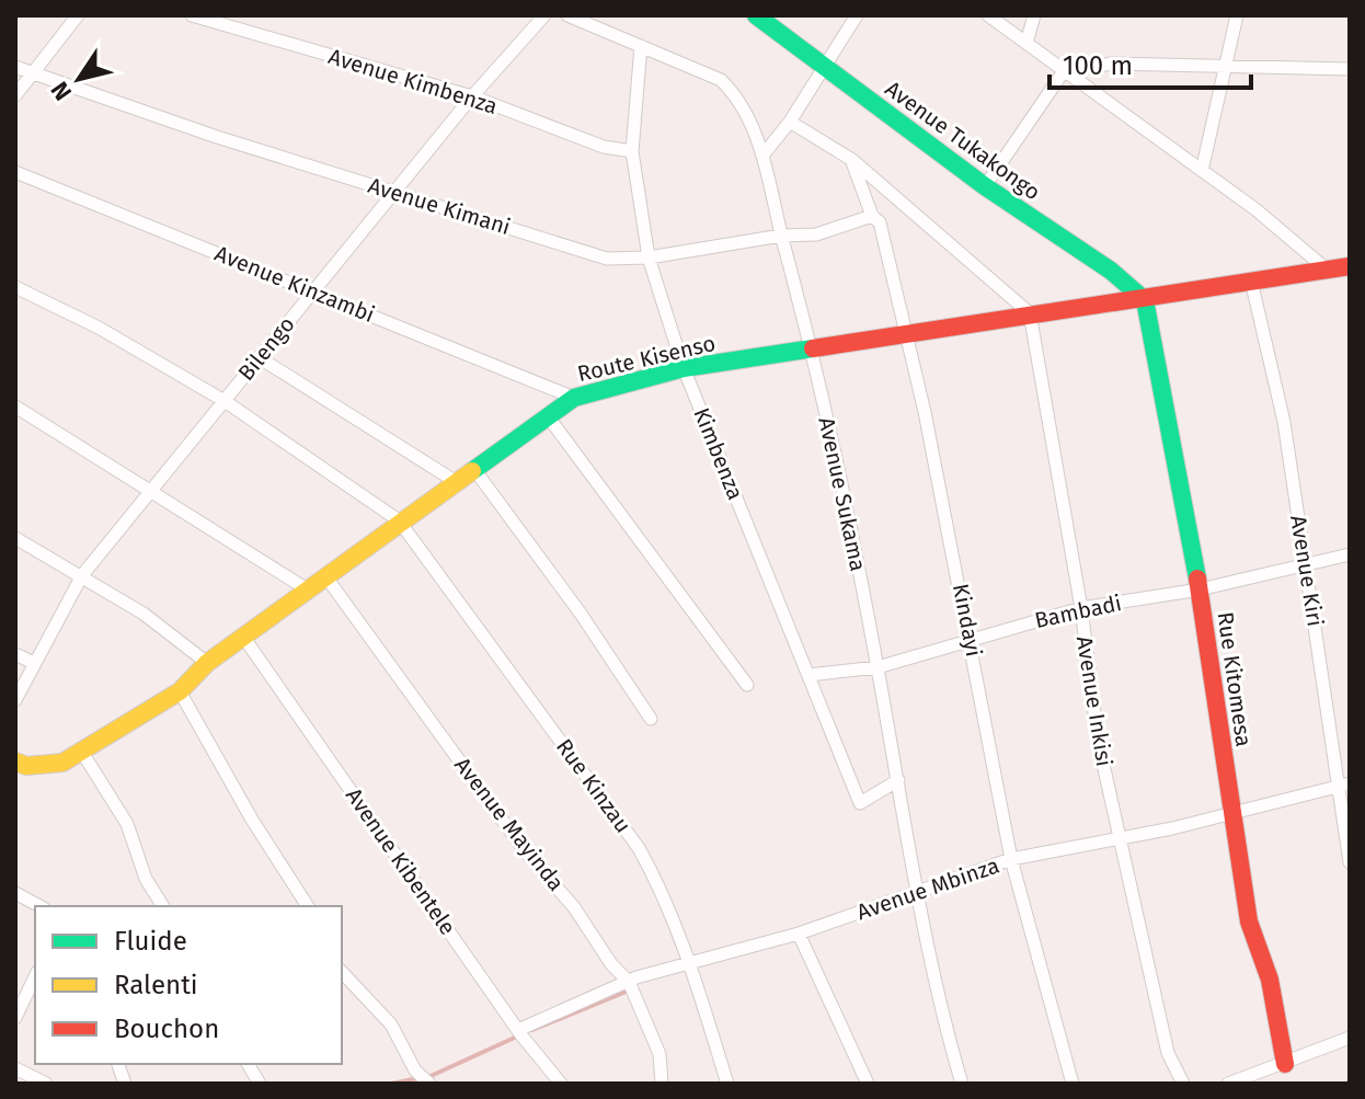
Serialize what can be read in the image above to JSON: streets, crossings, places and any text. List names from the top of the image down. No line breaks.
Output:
{"streets":{"street":["Avenue Kimbenza","Avenue Tukakongo","Avenue Kimani","Avenue Kinzambi","Bilengo","Route Kisenso","Kimbenza","Avenue Sukama","Avenue Kiri","Bambadi","Kindayi","Rue Kitomesa","Avenue Inkisi","Rue Kinzau","Avenue Mayinda","Avenue Kibentele","Avenue Mbinza"]},"crossings":[["Avenue Kimbenza","Bilengo"],["Avenue Kimbenza","Kimbenza"],["Avenue Tukakongo","Route Kisenso"],["Avenue Tukakongo","Rue Kitomesa"],["Avenue Kimani","Bilengo"],["Avenue Kimani","Kimbenza"],["Avenue Kimani","Avenue Sukama"],["Avenue Kimani","Kindayi"],["Avenue Kinzambi","Bilengo"],["Avenue Kinzambi","Route Kisenso"],["Bilengo","Rue Kinzau"],["Route Kisenso","Kimbenza"],["Route Kisenso","Avenue Sukama"],["Route Kisenso","Avenue Kiri"],["Route Kisenso","Kindayi"],["Route Kisenso","Rue Kitomesa"],["Route Kisenso","Avenue Inkisi"],["Route Kisenso","Rue Kinzau"],["Route Kisenso","Avenue Mayinda"],["Route Kisenso","Avenue Kibentele"],["Kimbenza","Avenue Sukama"],["Kimbenza","Bambadi"],["Avenue Sukama","Bambadi"],["Avenue Sukama","Avenue Mbinza"],["Avenue Kiri","Bambadi"],["Avenue Kiri","Avenue Mbinza"],["Bambadi","Kindayi"],["Bambadi","Rue Kitomesa"],["Bambadi","Avenue Inkisi"],["Kindayi","Avenue Mbinza"],["Rue Kitomesa","Avenue Mbinza"],["Avenue Inkisi","Avenue Mbinza"],["Rue Kinzau","Avenue Mbinza"],["Avenue Mayinda","Avenue Mbinza"],["Avenue Kibentele","Avenue Mbinza"]],"legend":["Fluide","Ralenti","Bouchon"],"scale_bar":"100 m","north":"bottom left"}
